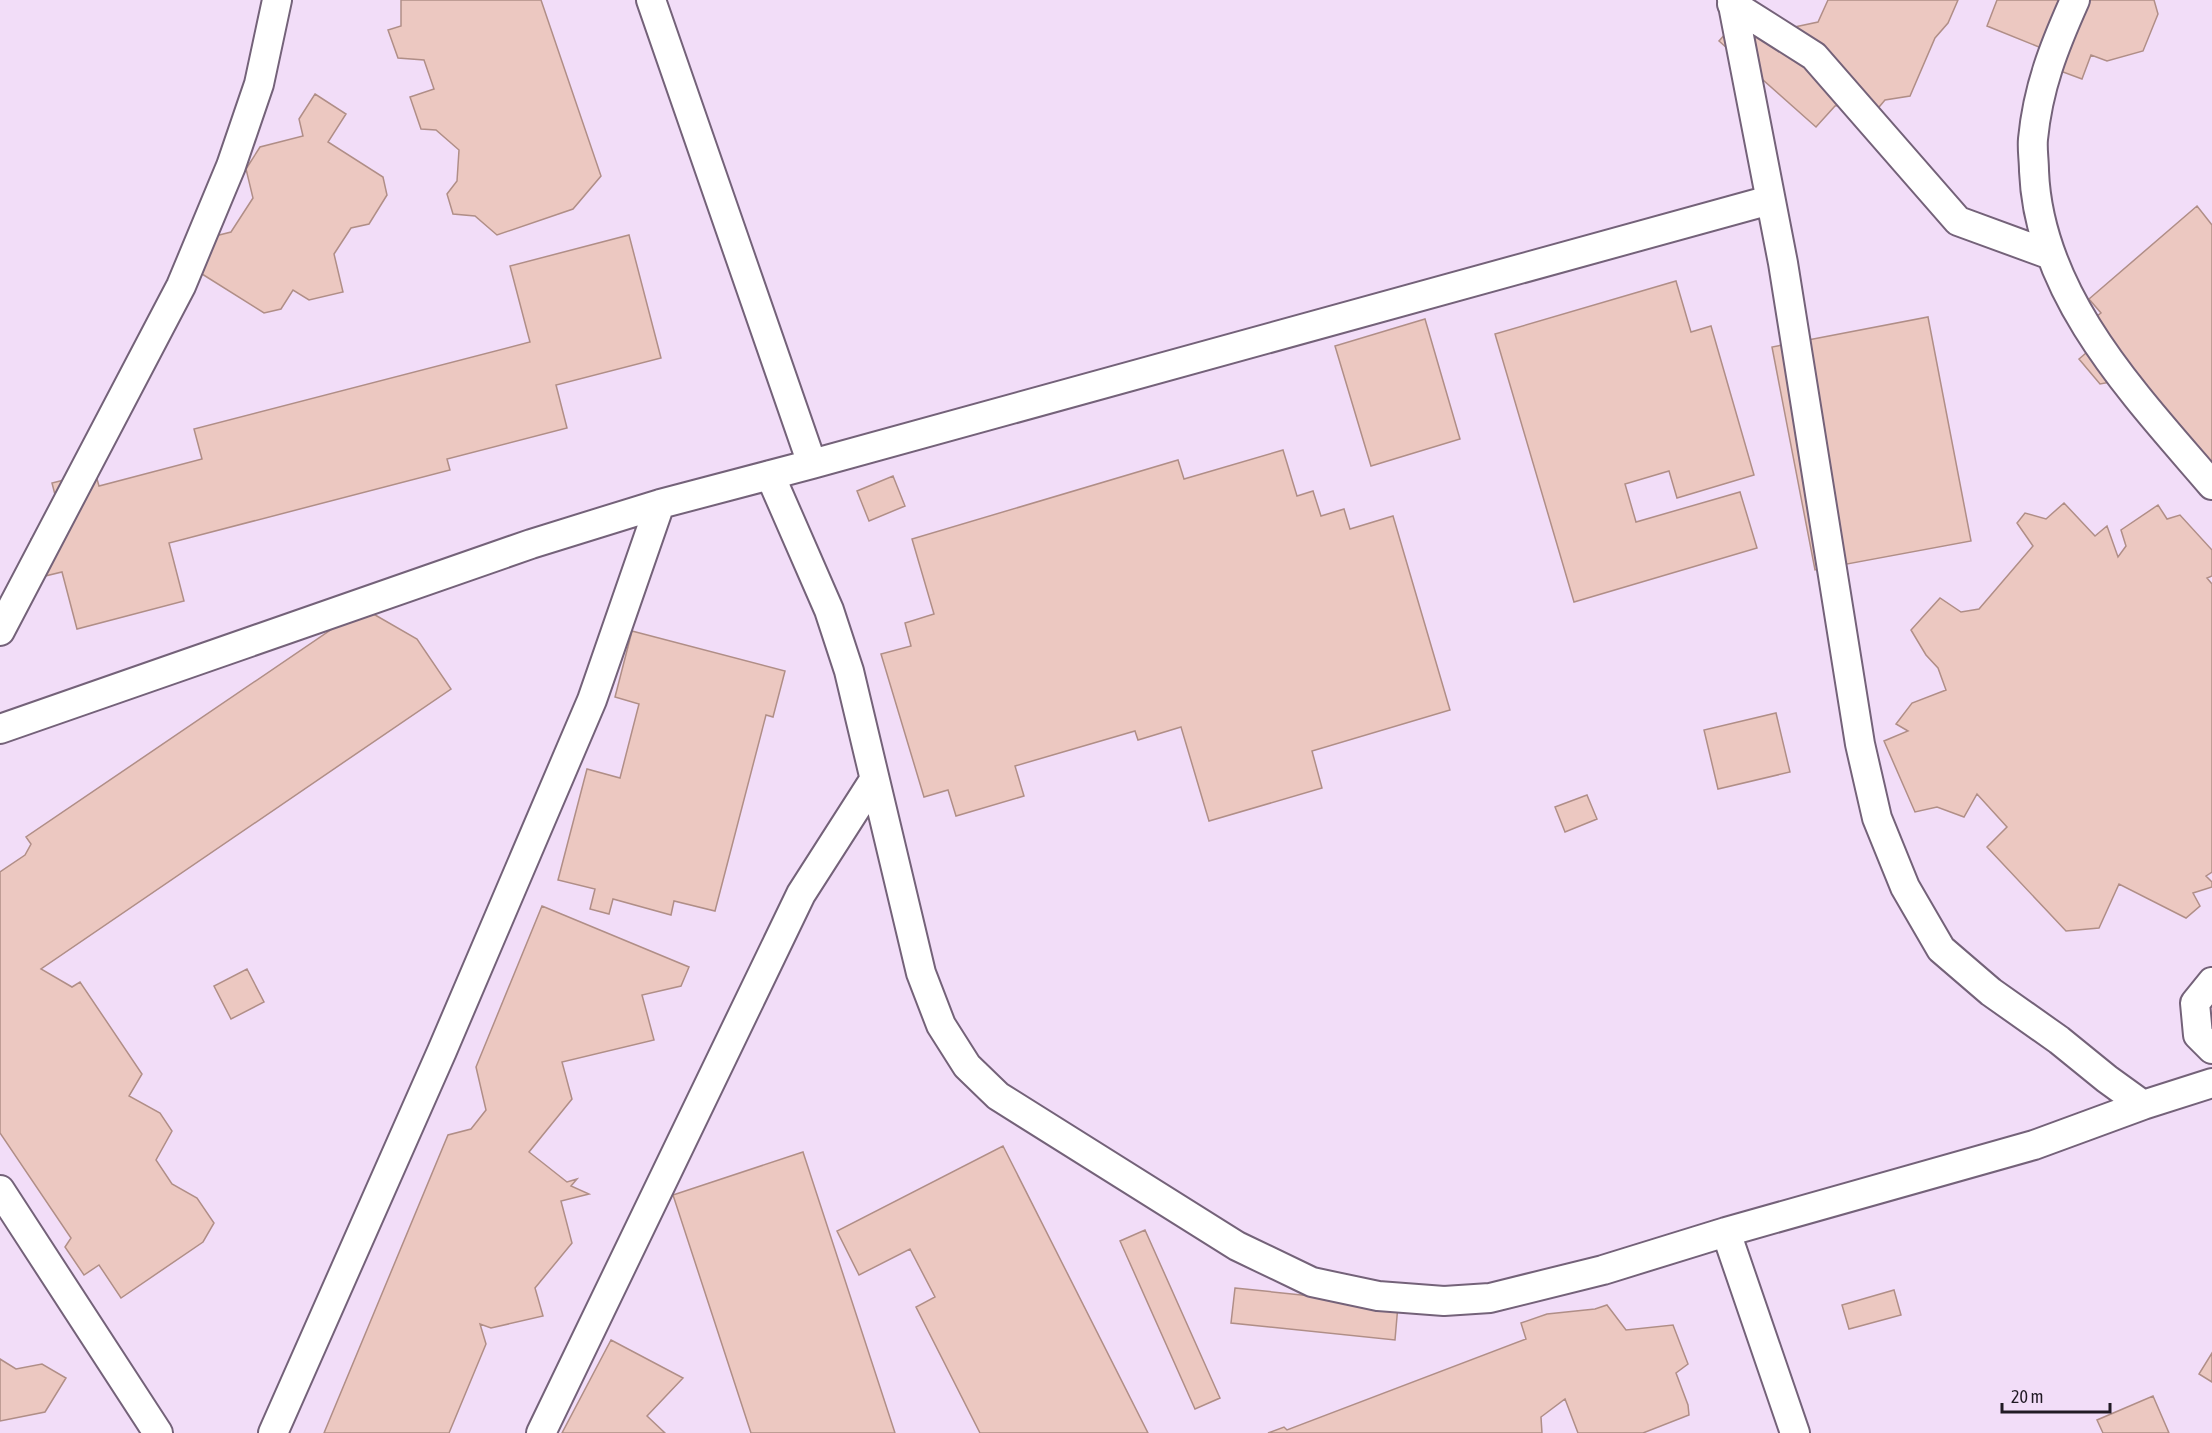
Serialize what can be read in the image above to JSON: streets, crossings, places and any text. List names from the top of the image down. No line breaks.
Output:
{"scale_bar":"20 m"}
